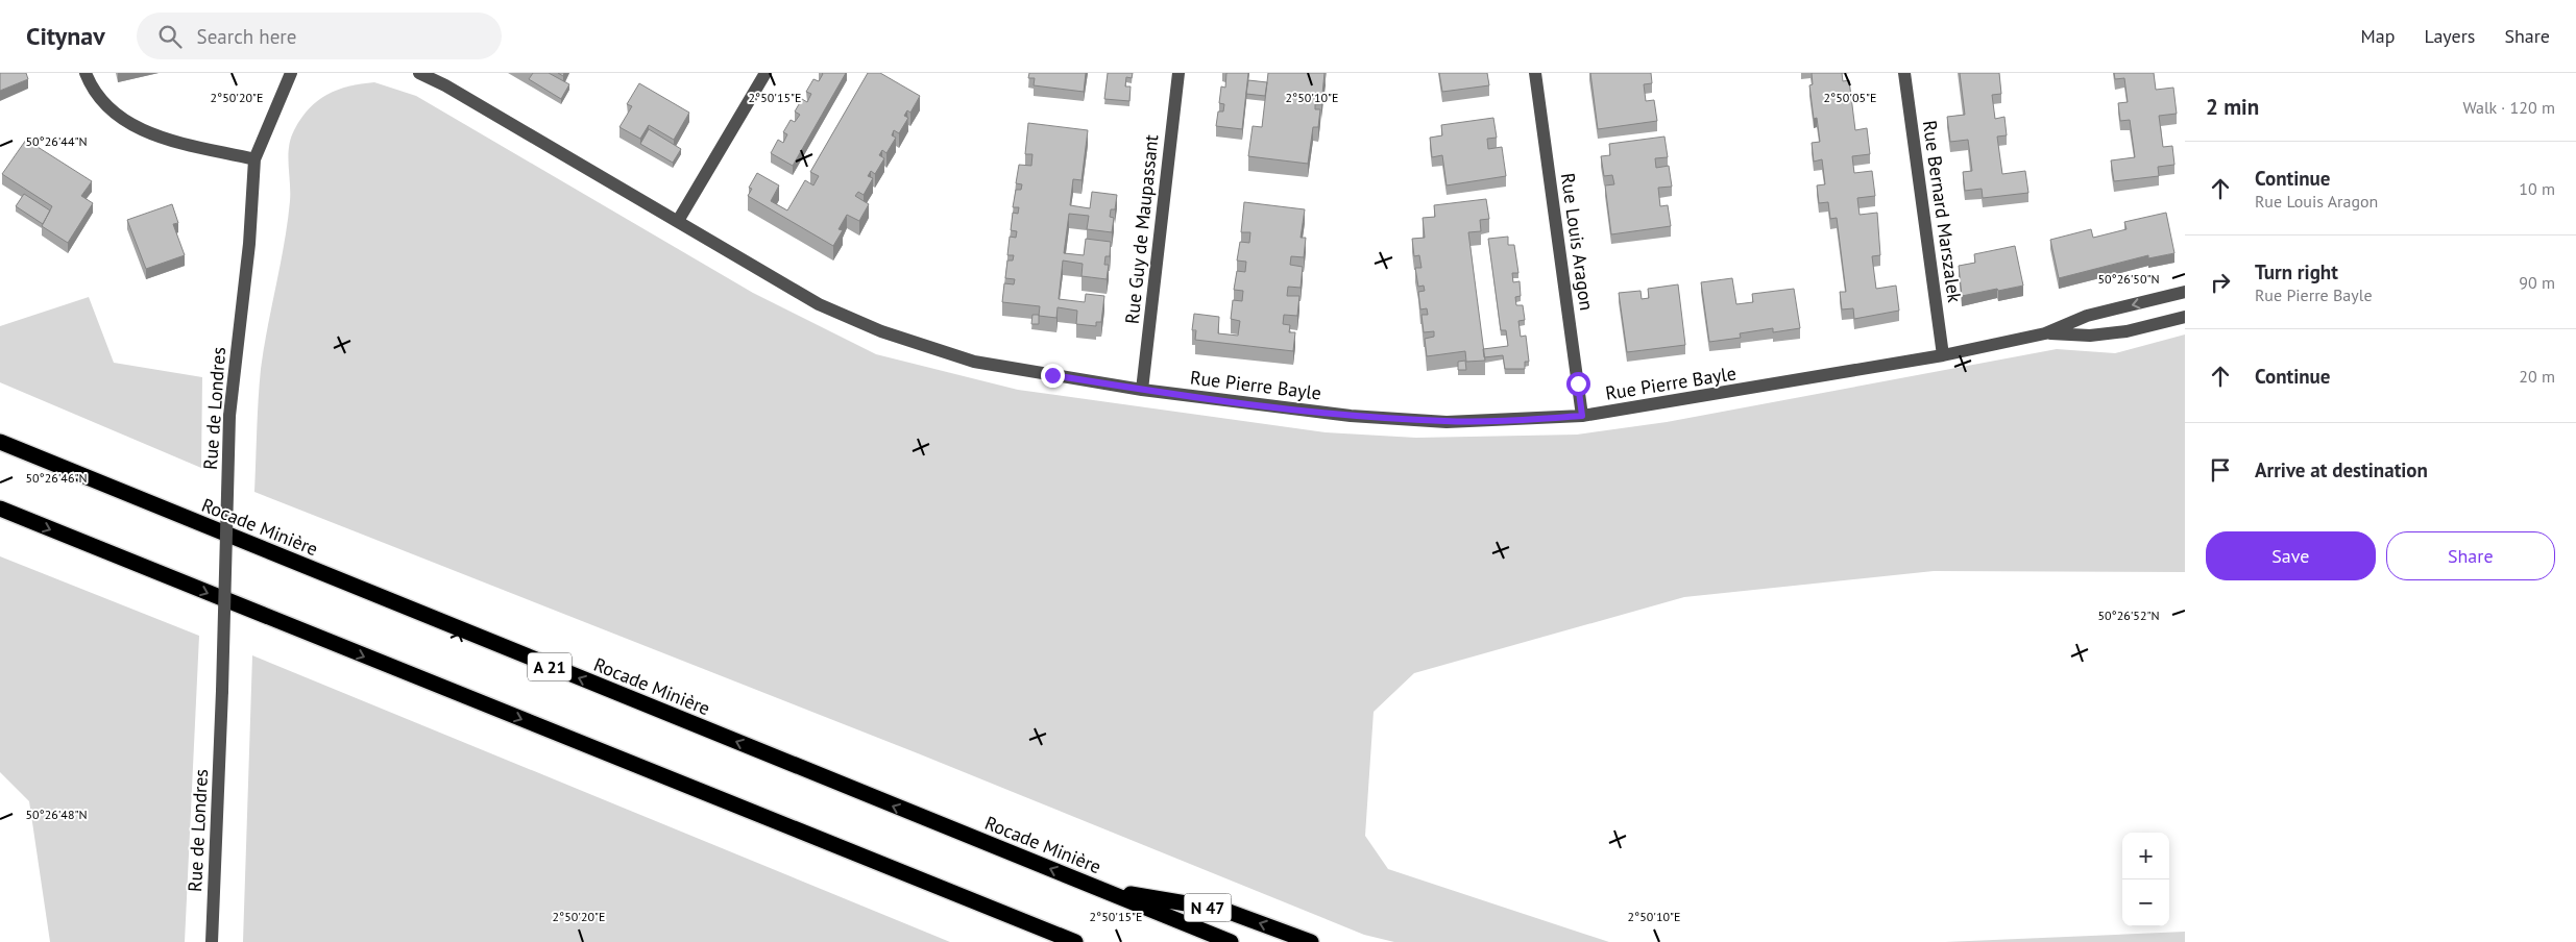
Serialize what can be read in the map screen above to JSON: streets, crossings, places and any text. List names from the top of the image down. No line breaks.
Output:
{"streets":{"highway":["Rocade Minière","A 21","N 47"],"street":["Rue Bernard Marszalek","Rue Guy de Maupassant","Rue Louis Aragon","Rue Pierre Bayle","Rue de Londres"]},"crossings":[["Rue Bernard Marszalek","Rue Pierre Bayle"],["Rue Guy de Maupassant","Rue Pierre Bayle"],["Rue Louis Aragon","Rue Pierre Bayle"],["Rocade Minière","N 47"]],"page":{"header":"Citynav","search":"Search here","nav":["Map","Layers","Share"],"heading":["2 min","Walk · 120 m"],"list":[["Continue","Rue Louis Aragon","10 m"],["Turn right","Rue Pierre Bayle","90 m"],["Continue","20 m"],"Arrive at destination"],"buttons":["Save","Share"],"map_buttons":["+","−"]},"coordinates":["2°50'15\"E","2°50'05\"E","2°50'20\"E","2°50'10\"E","50°26'44\"N","50°26'50\"N","50°26'46\"N","50°26'52\"N","50°26'48\"N"]}
